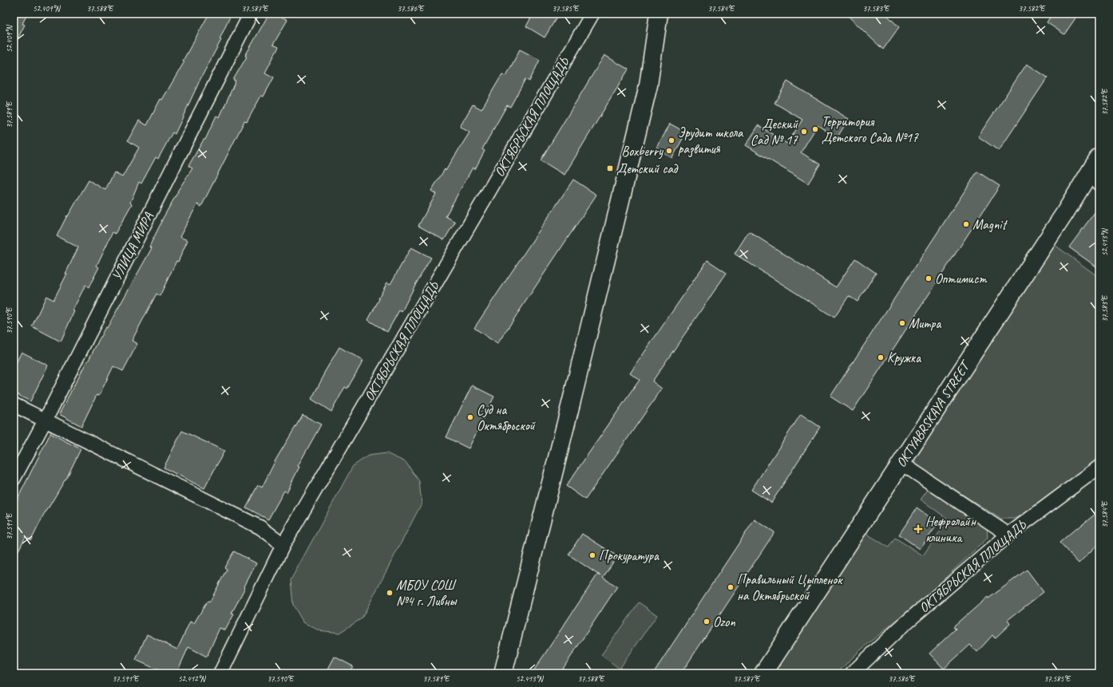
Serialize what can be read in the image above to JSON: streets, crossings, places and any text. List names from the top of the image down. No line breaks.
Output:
{"streets":{"street":["ОКТЯБРЬСКАЯ ПЛОЩАДЬ","УЛИЦА МИРА","OKTYABRSKAYA STREET"]},"places":{"other":["Территория Детского Сада №17","Деский Сад № 17","Эрудит школа развития","Boxberry","Magnit","Оптимист","Митра","Кружка","Суд на Октябрьской","Прокуратура","Правильный Цыпленок на Октябрьской","МБОУ СОШ №4 г. Ливны","Ozon"],"transit":["Детский сад"],"health":["Нефролайн клиника"]},"coordinates":["52.409°N","37.588°E","37.587°E","37.586°E","37.585°E","37.584°E","37.583°E","37.582°E","37.589°E","52.413°N","37.590°E","37.591°E","52.412°N"]}
